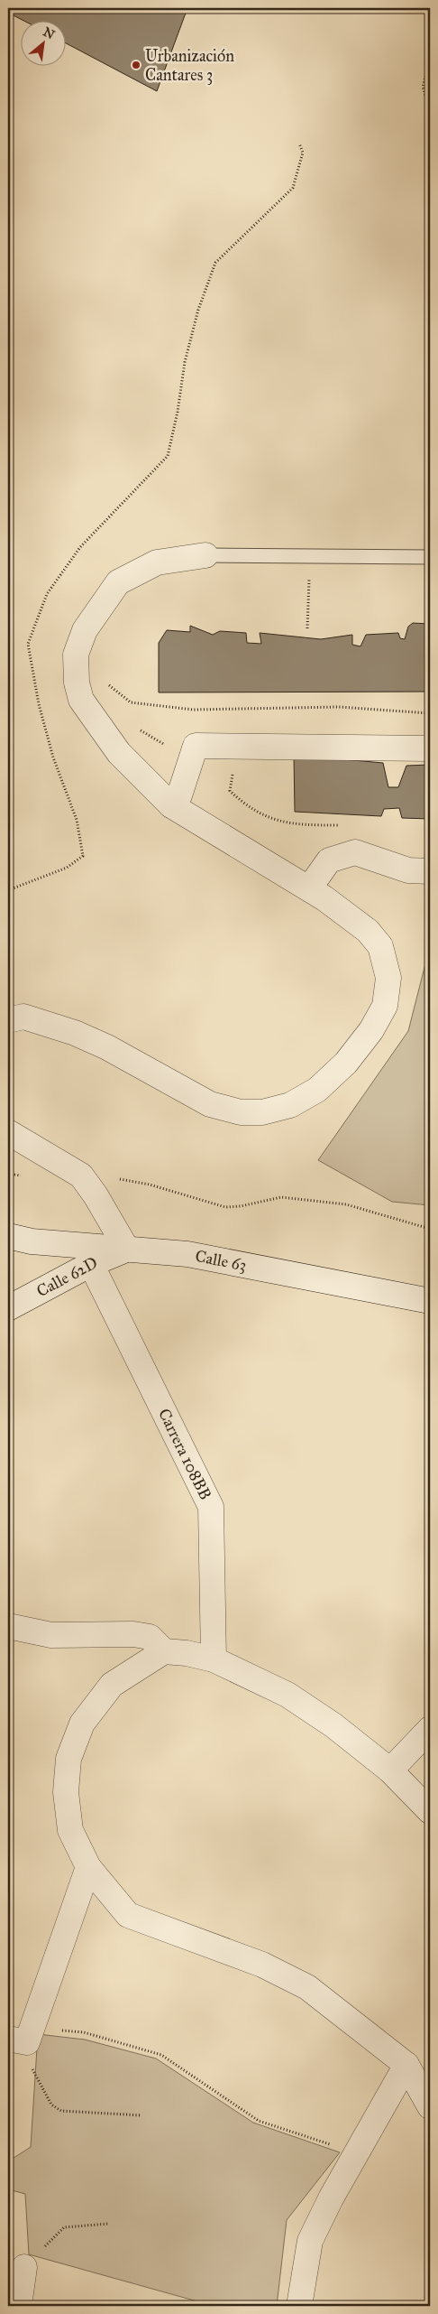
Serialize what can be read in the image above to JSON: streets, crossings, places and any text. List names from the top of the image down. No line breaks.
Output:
{"streets":{"street":["Calle 63","Calle 62D","Carrera 108BB"]},"crossings":[["Calle 63","Calle 62D"],["Calle 62D","Carrera 108BB"]],"places":["Urbanización Cantares 3"],"north":"top right"}
